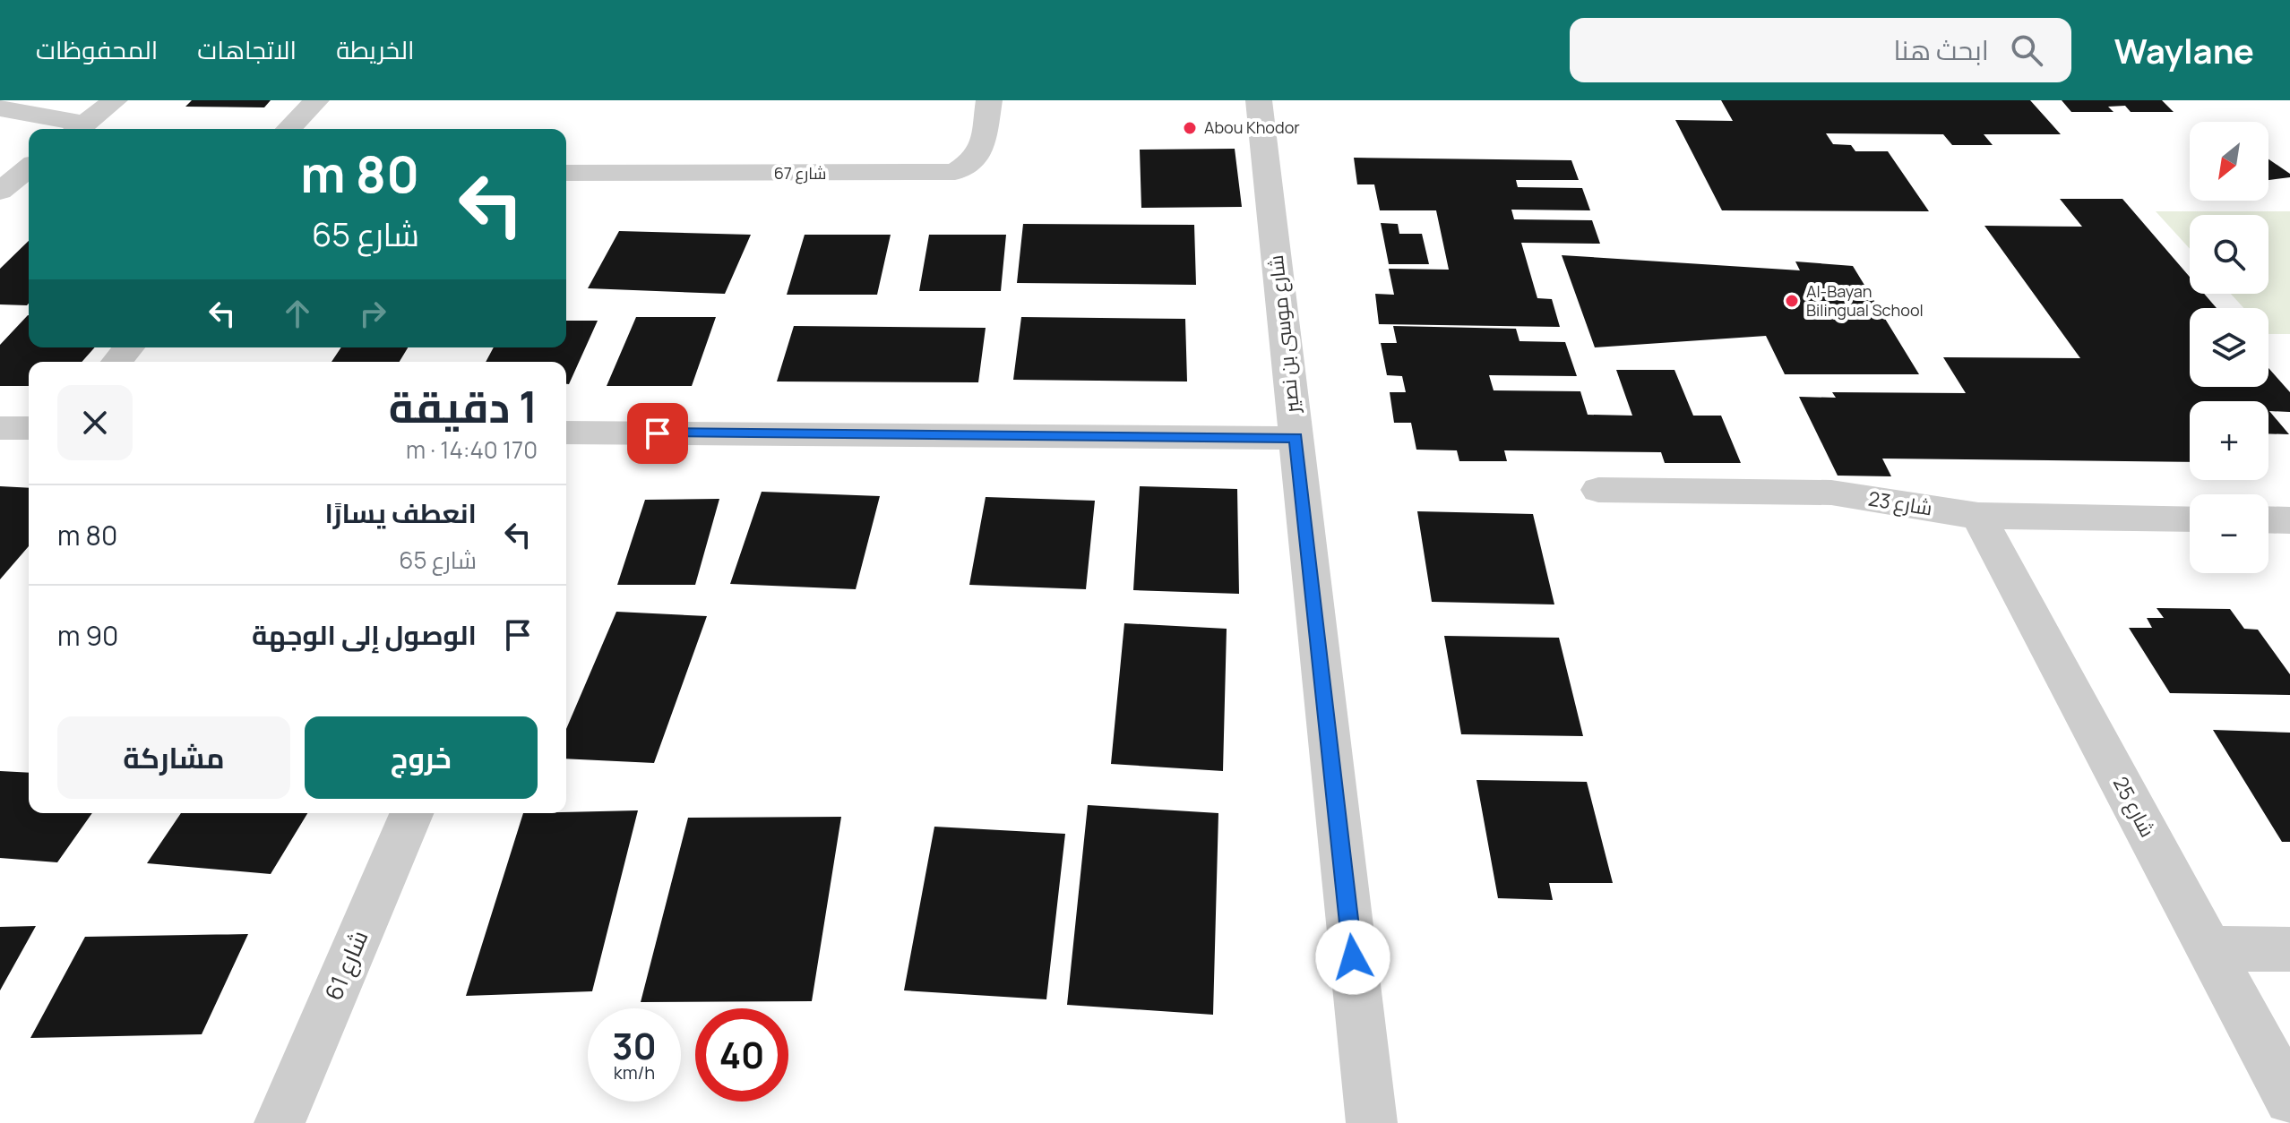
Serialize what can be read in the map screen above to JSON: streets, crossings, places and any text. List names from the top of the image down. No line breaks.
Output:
{"streets":{"street":["شارع 67","شارع موسى بن نصير","شارع 23","شارع 25","شارع 61"]},"crossings":[["شارع 23","شارع 25"]],"places":["Abou Khodor","Al-Bayan Bilingual School"],"north":"bottom left","page":{"header":"Waylane","search":"ابحث هنا","nav":["الخريطة","الاتجاهات","المحفوظات"],"map_buttons":["+","−"],"turn":["80 m","شارع 65"],"heading":["1 دقيقة","170 m · 14:40"],"list":[{"name":"انعطف يسارًا","note":"شارع 65","value":"80 m"},{"name":"الوصول إلى الوجهة","value":"90 m"}],"buttons":["خروج","مشاركة"],"speed":"30 km/h","limit":"40"}}
